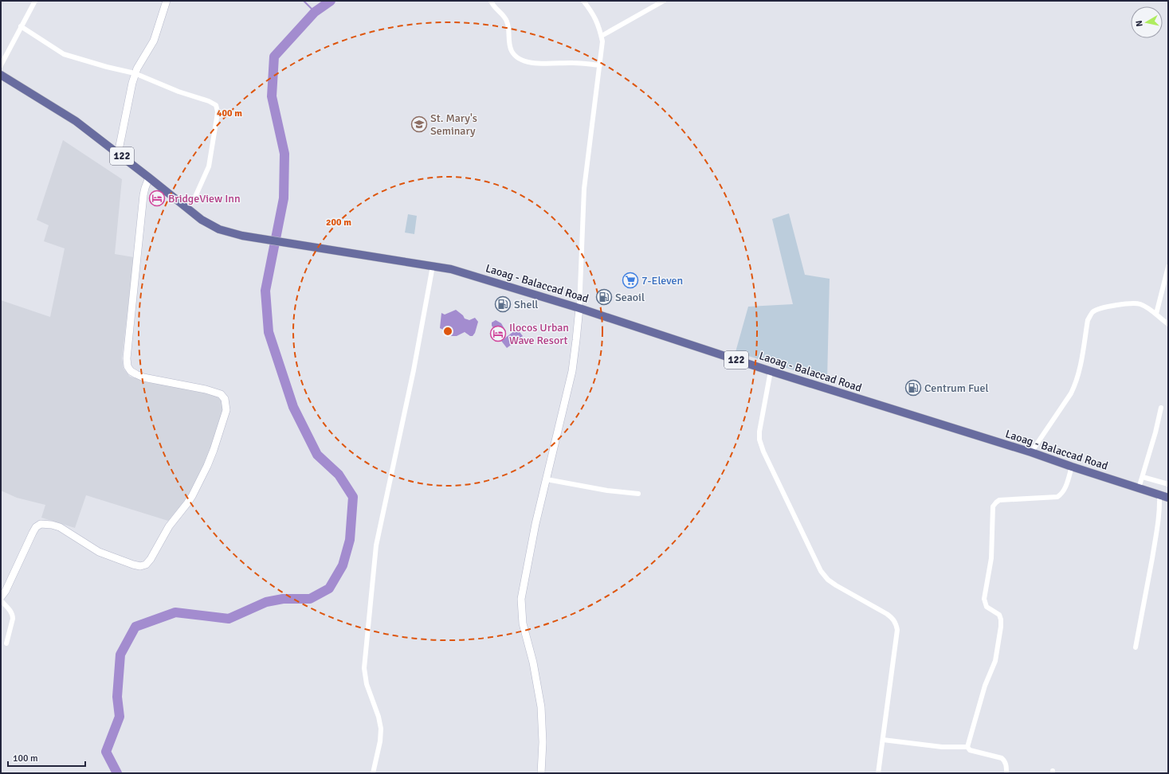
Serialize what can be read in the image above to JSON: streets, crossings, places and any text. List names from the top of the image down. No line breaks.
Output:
{"streets":{"main road":["122","Laoag - Balaccad Road"]},"places":{"school or university":["St. Mary's Seminary"],"hotel":["BridgeView Inn","Ilocos Urban Wave Resort"],"supermarket":["7-Eleven"],"fuel station":["Seaoil","Shell","Centrum Fuel"]},"scale_bar":"100 m","north":"left","rings":["400 m","200 m"]}
